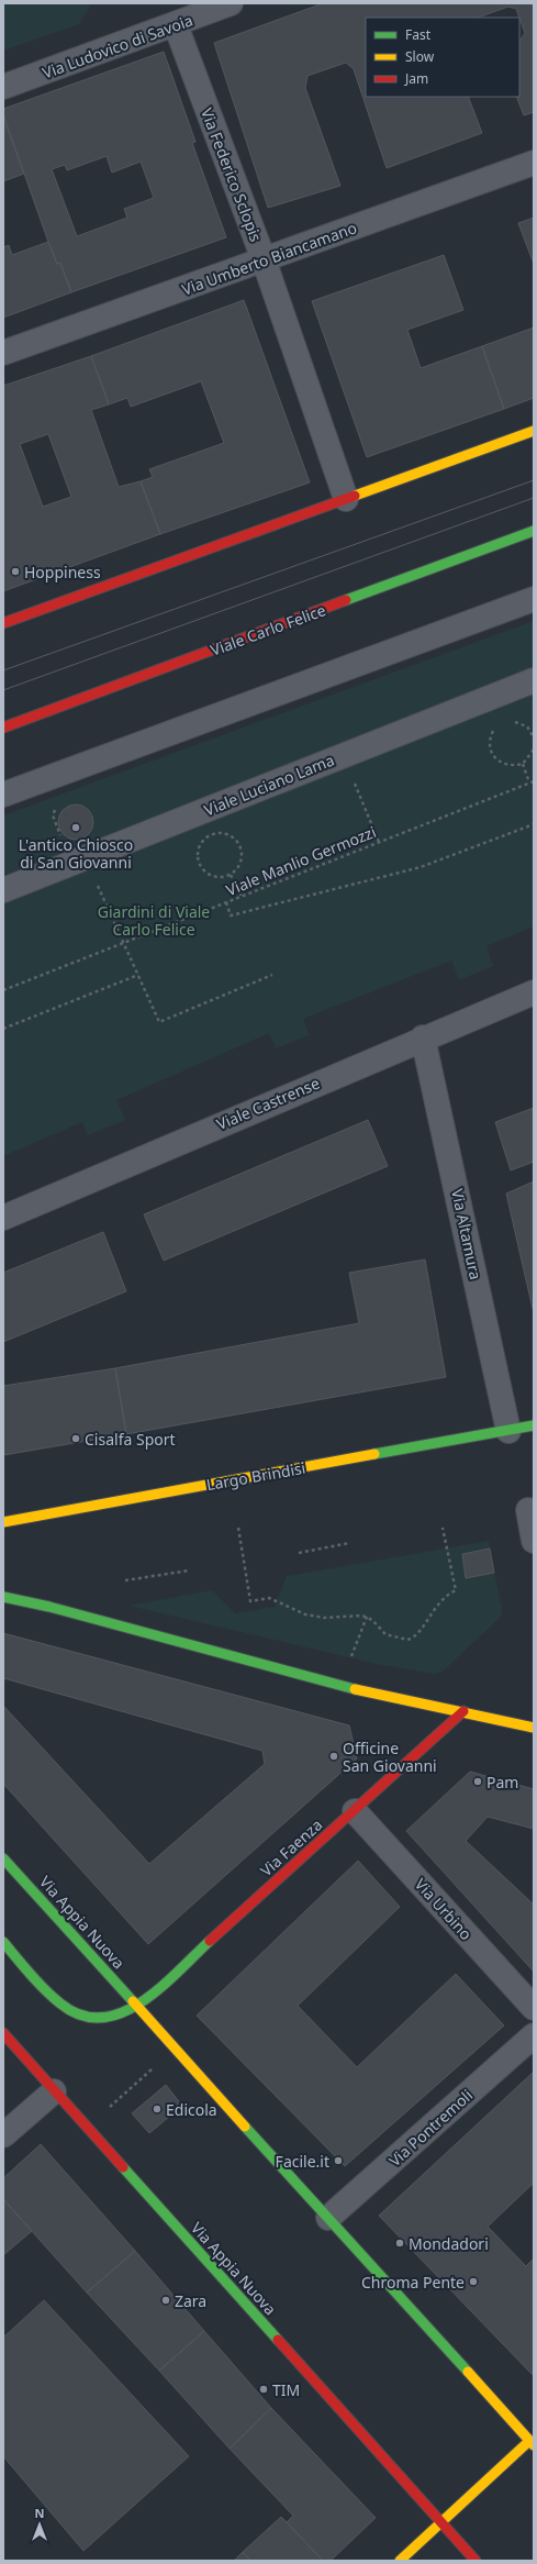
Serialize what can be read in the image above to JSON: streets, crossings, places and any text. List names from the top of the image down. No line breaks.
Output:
{"streets":{"main road":["Viale Carlo Felice","Largo Brindisi","Via Faenza","Via Appia Nuova"],"street":["Via Ludovico di Savoia","Via Federico Sclopis","Via Umberto Biancamano","Viale Luciano Lama","Viale Castrense","Via Altamura","Via Urbino","Via Pontremoli"],"path":["Viale Manlio Germozzi"]},"crossings":[["Via Ludovico di Savoia","Via Federico Sclopis"],["Via Federico Sclopis","Via Umberto Biancamano"],["Viale Castrense","Via Altamura"],["Via Altamura","Largo Brindisi"],["Via Faenza","Via Urbino"],["Via Faenza","Via Appia Nuova"],["Via Appia Nuova","Via Pontremoli"]],"parks":["Giardini di Viale Carlo Felice"],"places":["Hoppiness","L'antico Chiosco di San Giovanni","Cisalfa Sport","Officine San Giovanni","Pam","Edicola","Facile.it","Mondadori","Chroma Pente","Zara","TIM"],"legend":["Fast","Slow","Jam"],"north":"top"}
